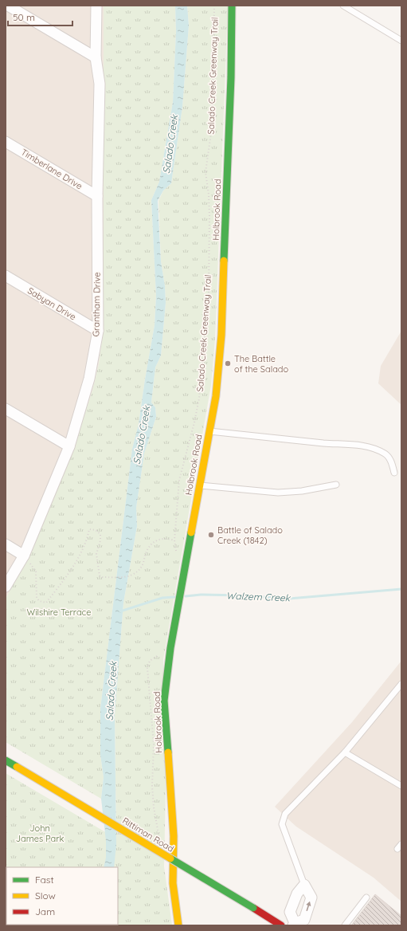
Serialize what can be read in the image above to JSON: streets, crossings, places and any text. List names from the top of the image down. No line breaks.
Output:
{"streets":{"street":["Timberlane Drive","Holbrook Road","Sabyan Drive","Grantham Drive","Rittiman Road"],"path":["Salado Creek Greenway Trail"]},"crossings":[["Timberlane Drive","Grantham Drive"],["Sabyan Drive","Grantham Drive"]],"water":["Salado Creek","Walzem Creek"],"parks":["Wilshire Terrace","John James Park"],"places":["The Battle of the Salado","Battle of Salado Creek (1842)"],"legend":["Fast","Slow","Jam"],"scale_bar":"50 m"}
